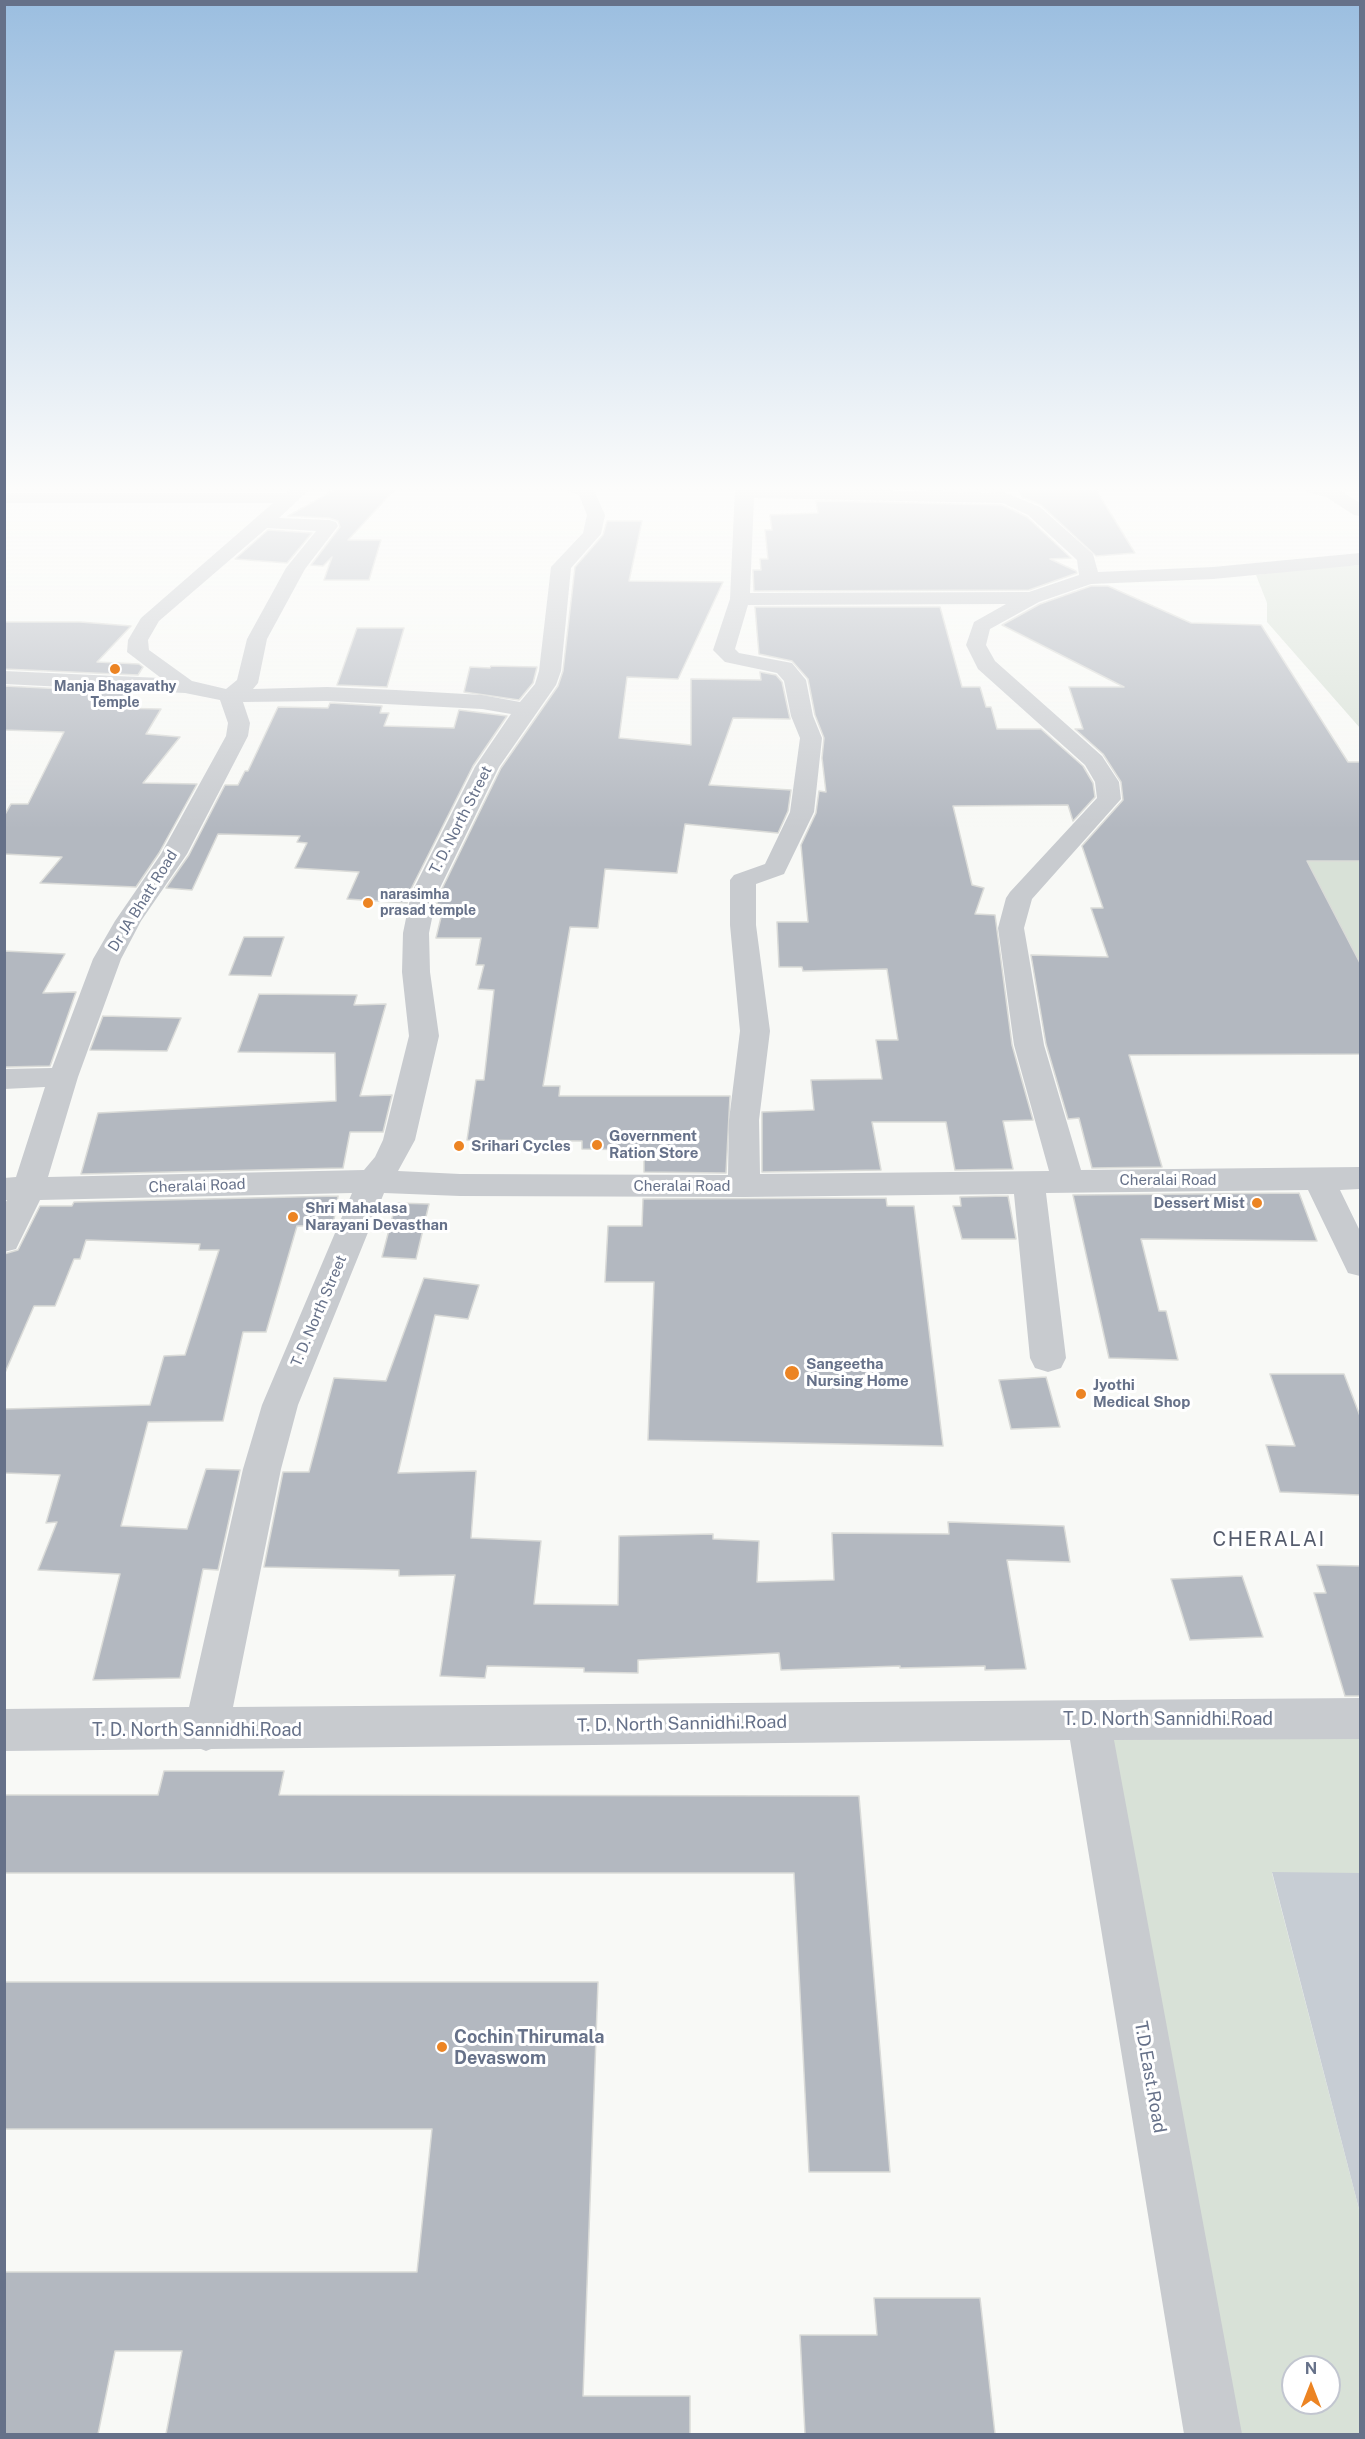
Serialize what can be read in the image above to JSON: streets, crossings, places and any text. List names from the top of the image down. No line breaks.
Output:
{"streets":{"street":["T. D. North Street","Dr JA Bhatt Road","Cheralai Road","T. D. North Sannidhi.Road","T.D.East.Road"]},"crossings":[["T. D. North Street","Cheralai Road"],["T. D. North Street","T. D. North Sannidhi.Road"],["Dr JA Bhatt Road","Cheralai Road"],["T. D. North Sannidhi.Road","T.D.East.Road"]],"districts":["CHERALAI"],"places":["Manja Bhagavathy Temple","narasimha prasad temple","Government Ration Store","Srihari Cycles","Dessert Mist","Shri Mahalasa Narayani Devasthan","Sangeetha Nursing Home","Jyothi Medical Shop","Cochin Thirumala Devaswom"],"north":"top"}
